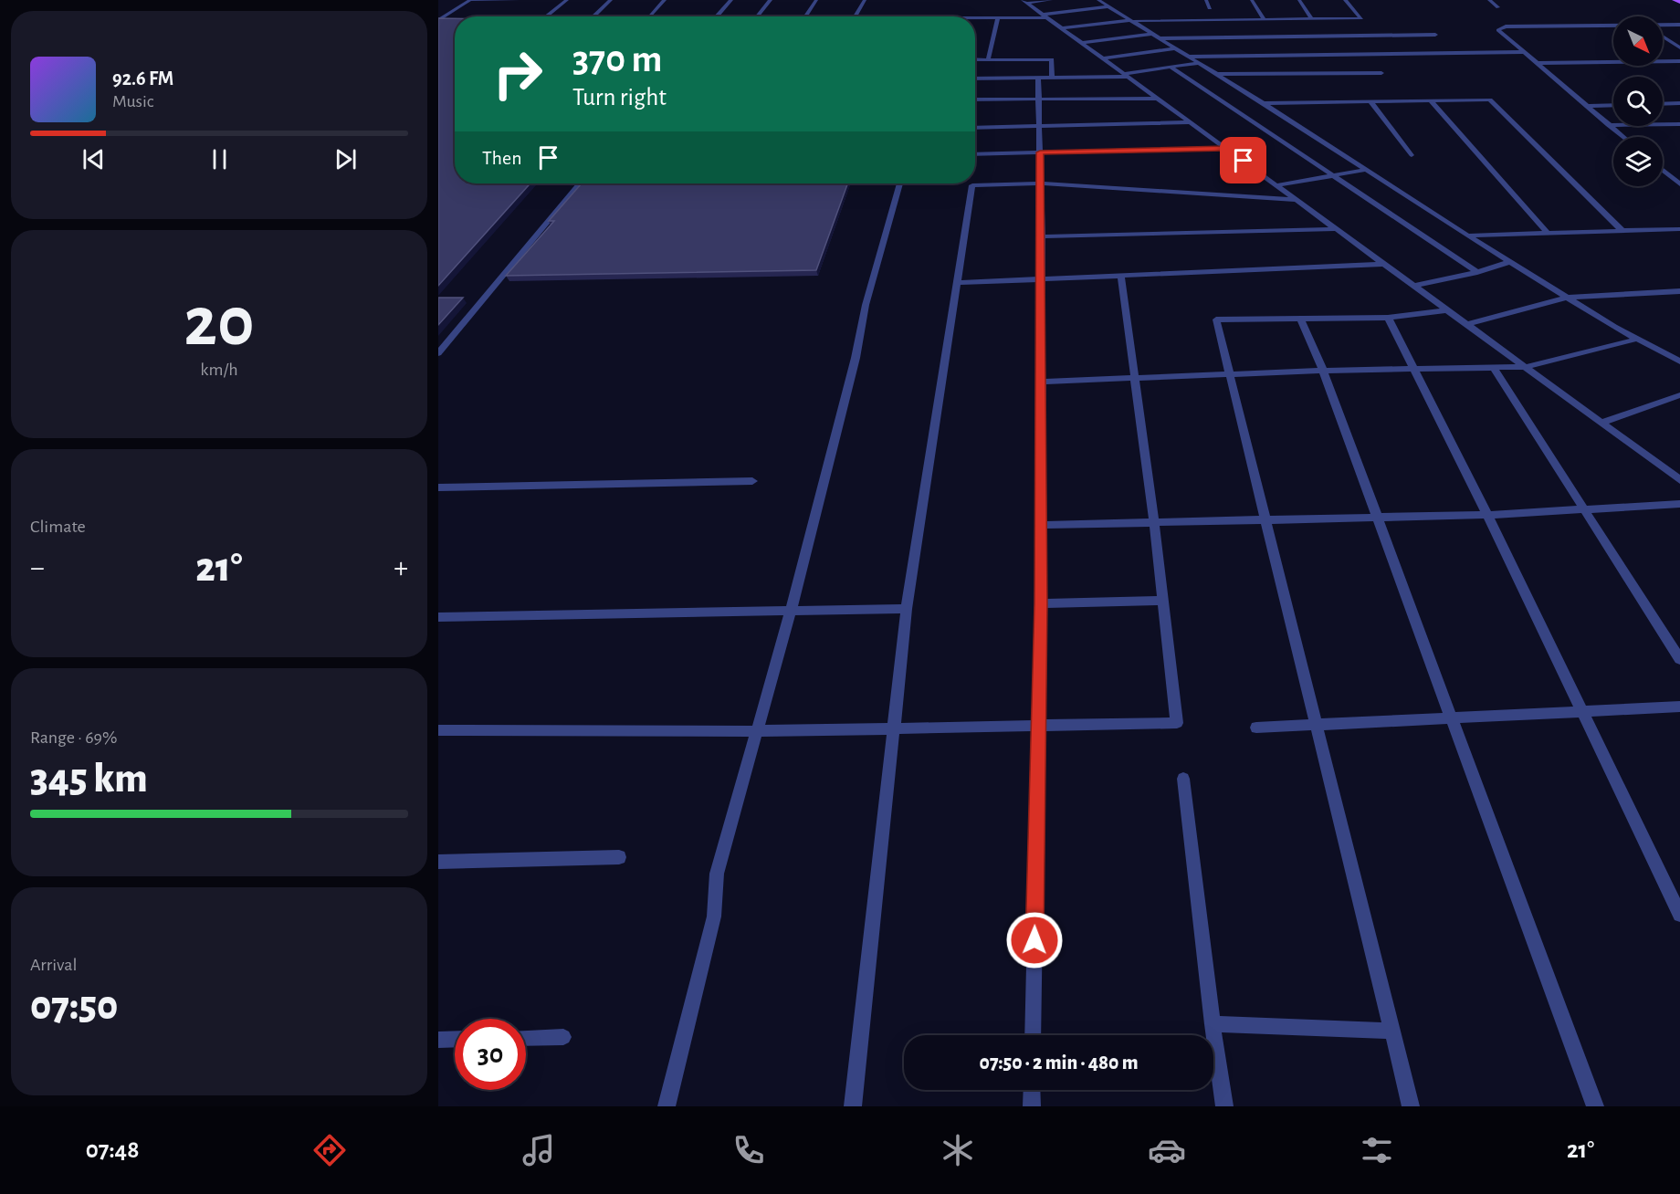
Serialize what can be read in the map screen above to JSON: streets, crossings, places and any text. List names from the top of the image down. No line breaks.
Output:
{"north":"bottom right","page":{"turn":["370 m","Turn right"],"song":["92.6 FM","Music"],"then":"Then","tile":[["20","km/h"],"Climate",["Range · 69%","345 km"],["Arrival","07:50"]],"heat":["−","21°","+"],"limit":"30","trip":"07:50 · 2 min · 480 m","tabs":["07:48","21°"]}}
